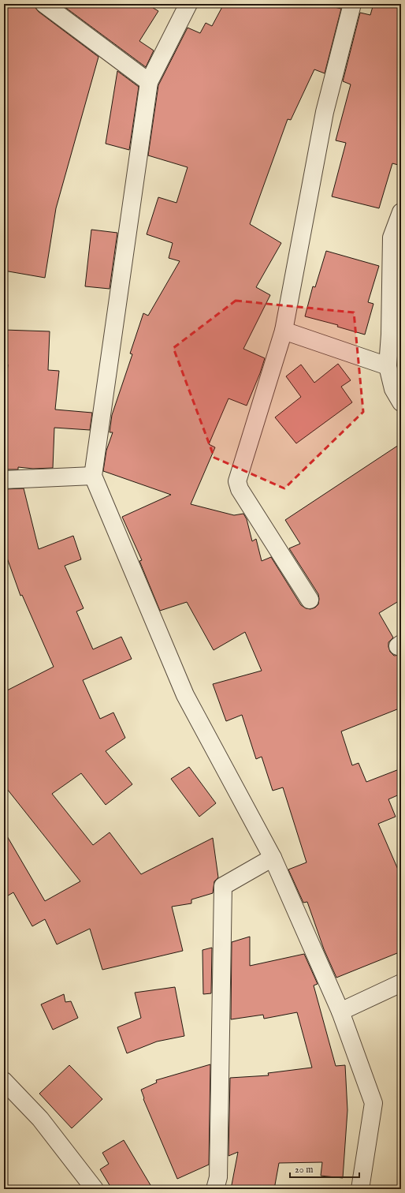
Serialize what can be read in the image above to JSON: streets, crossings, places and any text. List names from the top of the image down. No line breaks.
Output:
{"scale_bar":"20 m"}
